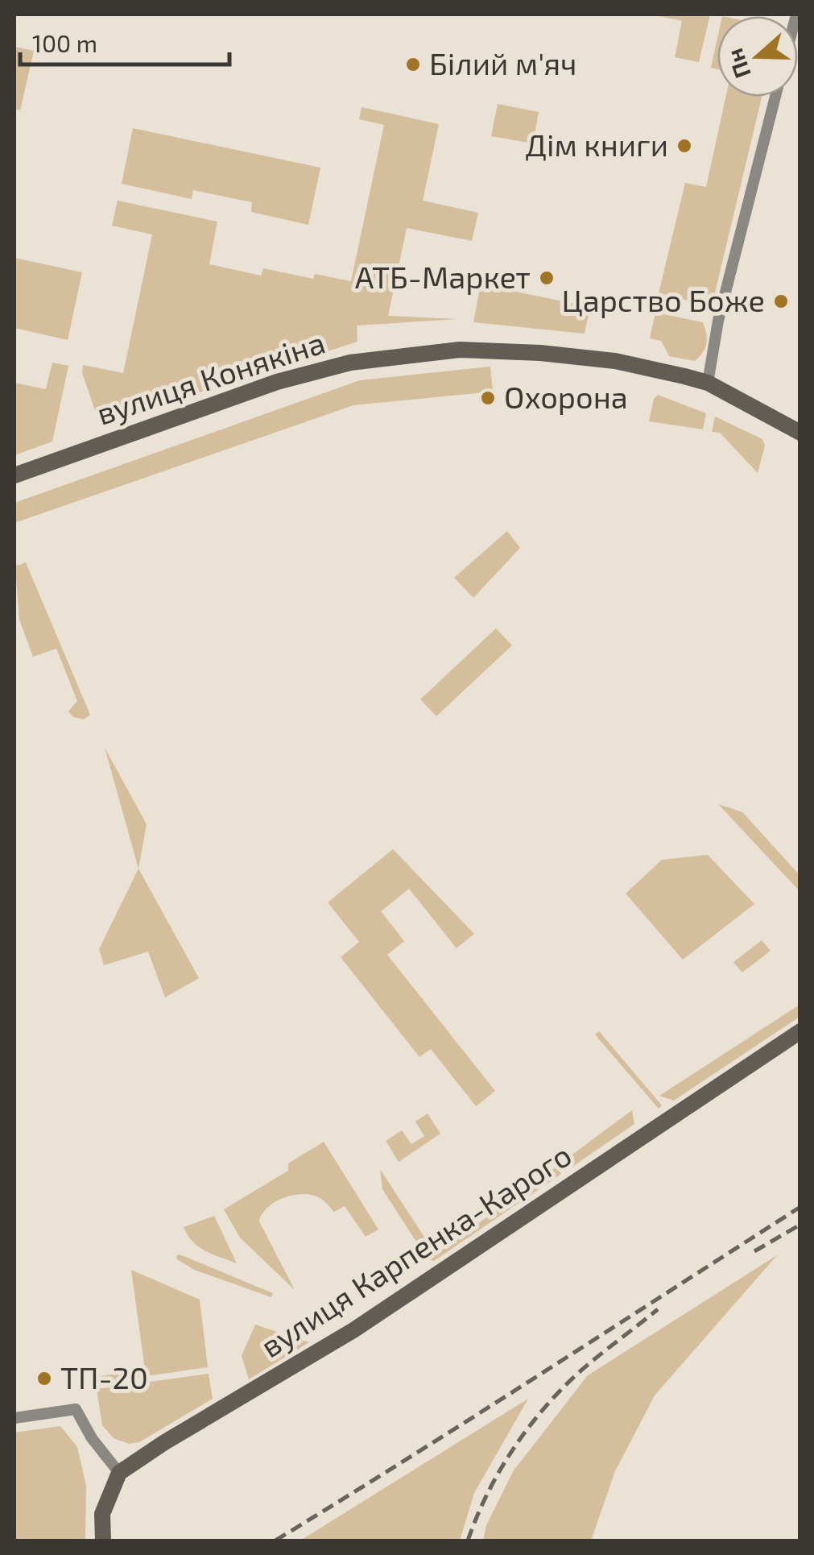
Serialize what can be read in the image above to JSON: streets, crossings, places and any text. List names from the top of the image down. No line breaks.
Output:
{"streets":{"main road":["вулиця Конякіна","вулиця Карпенка-Карого"]},"places":["Білий м'яч","Дім книги","АТБ-Маркет","Царство Боже","Охорона","ТП-20"],"scale_bar":"100 m","north":"left"}
